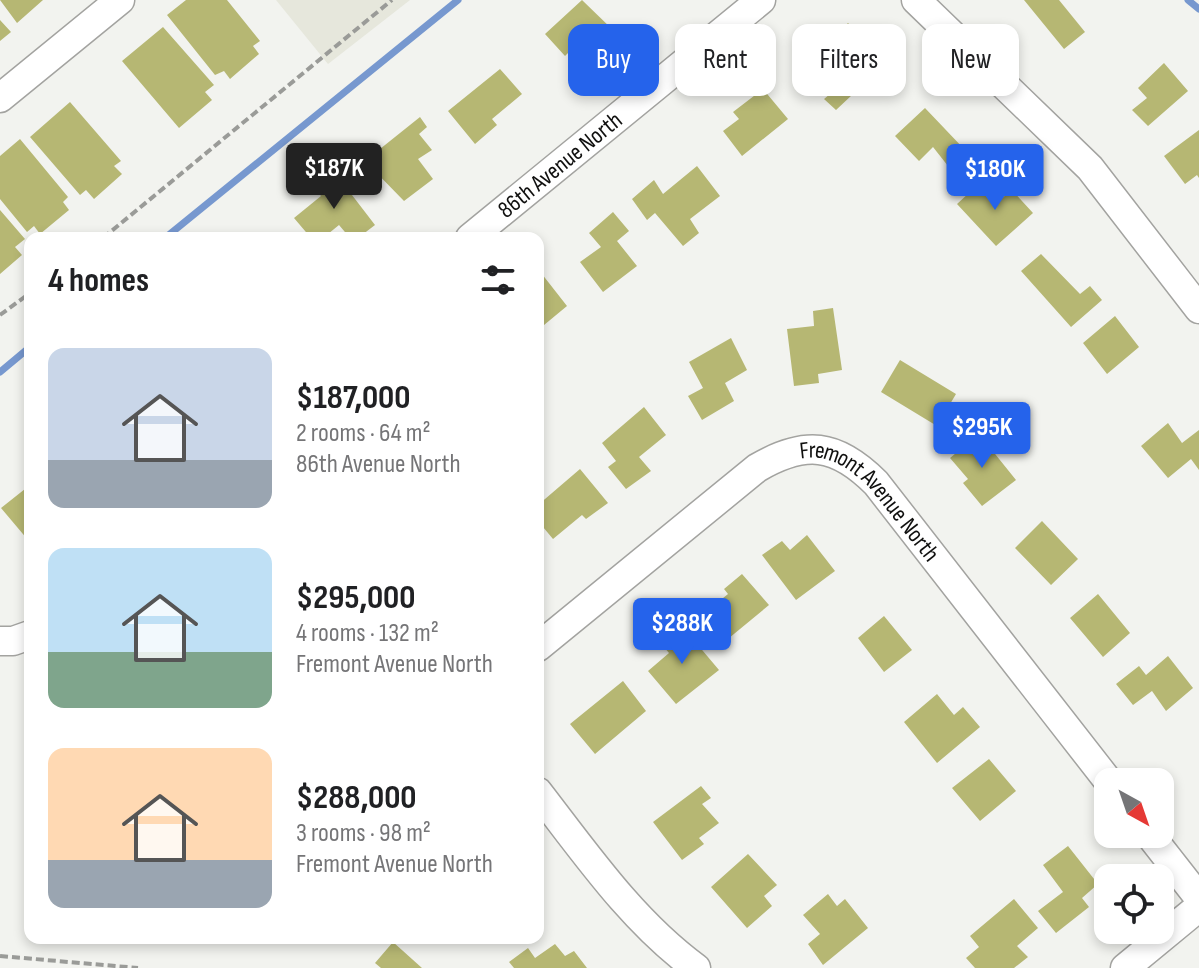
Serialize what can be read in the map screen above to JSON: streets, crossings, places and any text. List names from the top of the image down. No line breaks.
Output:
{"streets":{"street":["86th Avenue North","Fremont Avenue North"]},"north":"bottom right","page":{"chip":["Buy","Rent","Filters","New"],"price":["$187K","$180K","$295K","$288K"],"heading":"4 homes","list":[{"name":"$187,000","note":"2 rooms · 64 m² · 86th Avenue North"},{"name":"$295,000","note":"4 rooms · 132 m² · Fremont Avenue North"},{"name":"$288,000","note":"3 rooms · 98 m² · Fremont Avenue North"}]}}
